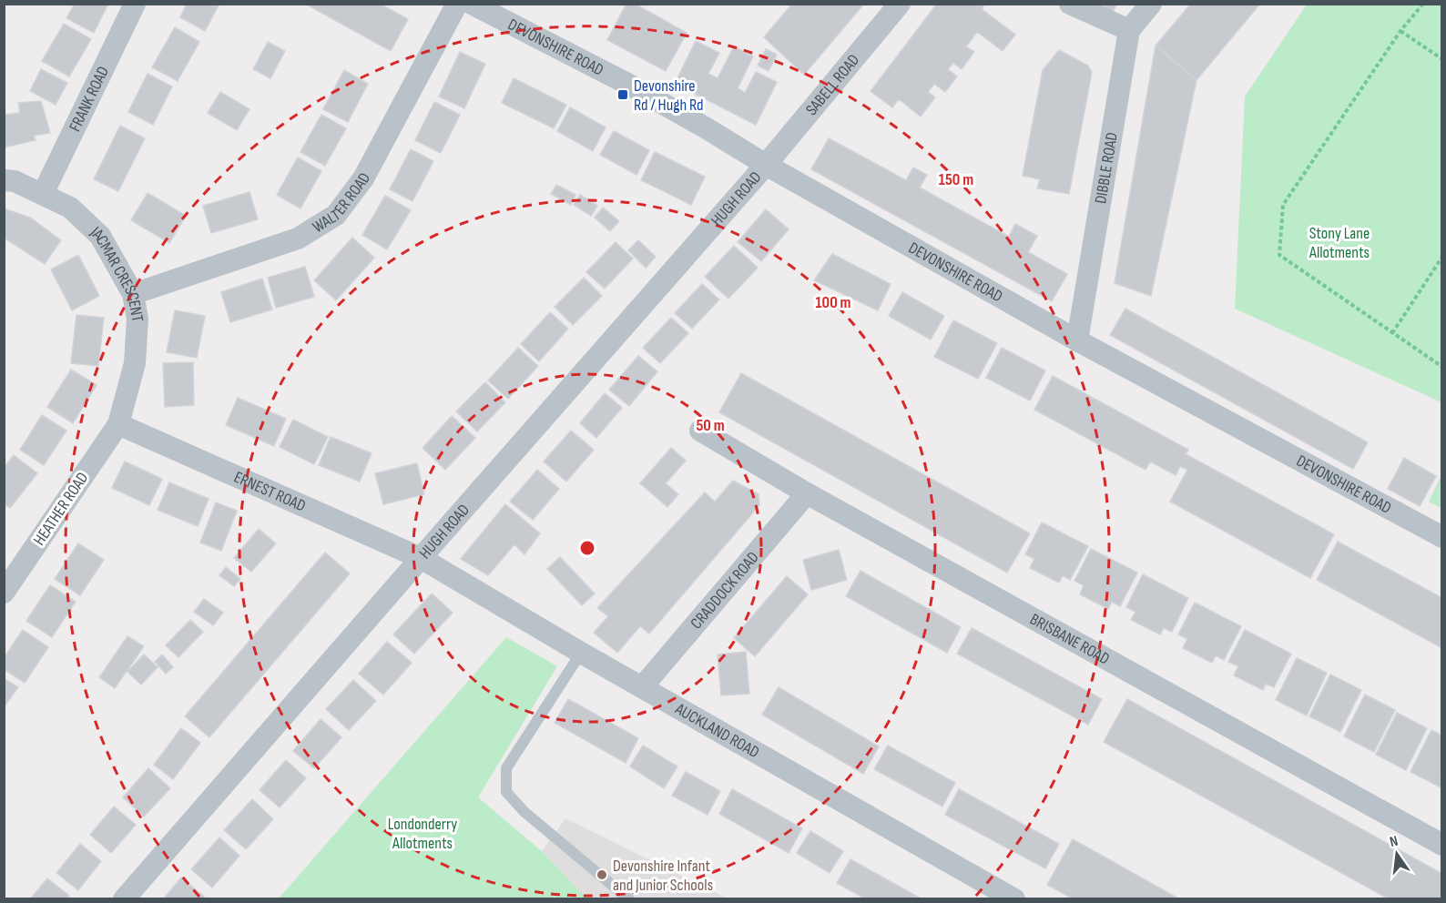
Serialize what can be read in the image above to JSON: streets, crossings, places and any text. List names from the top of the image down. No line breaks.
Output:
{"streets":{"street":["DEVONSHIRE ROAD","SABELL ROAD","FRANK ROAD","DIBBLE ROAD","HUGH ROAD","WALTER ROAD","JACMAR CRESCENT","ERNEST ROAD","HEATHER ROAD","CRADDOCK ROAD","BRISBANE ROAD","AUCKLAND ROAD"]},"crossings":[["DEVONSHIRE ROAD","SABELL ROAD"],["DEVONSHIRE ROAD","DIBBLE ROAD"],["DEVONSHIRE ROAD","HUGH ROAD"],["SABELL ROAD","HUGH ROAD"],["FRANK ROAD","JACMAR CRESCENT"],["HUGH ROAD","ERNEST ROAD"],["HUGH ROAD","AUCKLAND ROAD"],["WALTER ROAD","JACMAR CRESCENT"],["JACMAR CRESCENT","ERNEST ROAD"],["JACMAR CRESCENT","HEATHER ROAD"],["ERNEST ROAD","HEATHER ROAD"],["ERNEST ROAD","AUCKLAND ROAD"],["CRADDOCK ROAD","BRISBANE ROAD"],["CRADDOCK ROAD","AUCKLAND ROAD"]],"parks":["Stony Lane Allotments","Londonderry Allotments"],"places":{"transit":["Devonshire Rd / Hugh Rd"],"other":["Devonshire Infant and Junior Schools"]},"north":"top","rings":["150 m","100 m","50 m"]}
